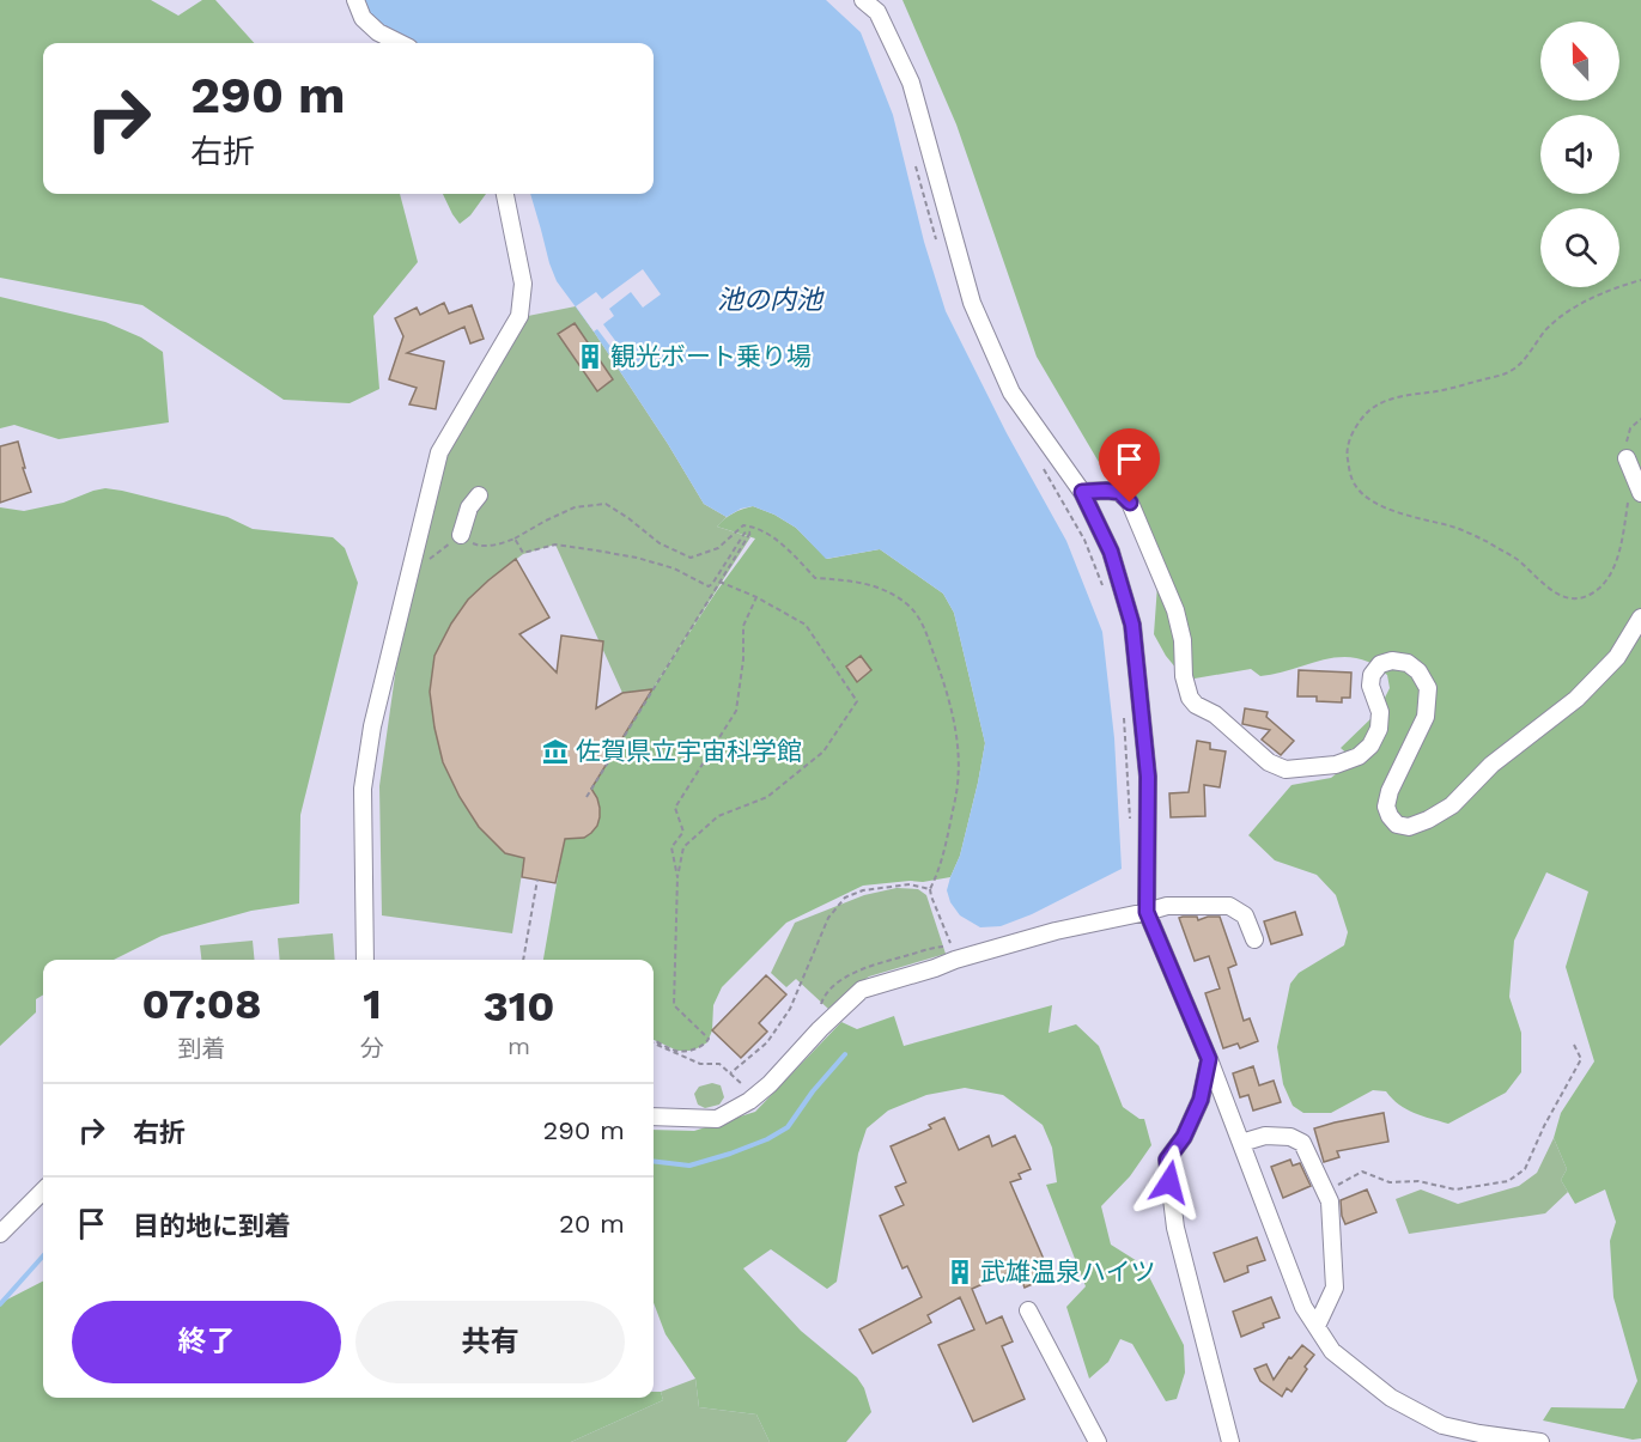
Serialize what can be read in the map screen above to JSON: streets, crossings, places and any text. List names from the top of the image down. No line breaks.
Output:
{"water":["池の内池"],"places":{"building":["観光ボート乗り場","武雄温泉ハイツ"],"museum":["佐賀県立宇宙科学館"]},"north":"top","page":{"turn":["290 m","右折"],"eta":["07:08","到着","1","分","310","m"],"list":[{"name":"右折","value":"290 m"},{"name":"目的地に到着","value":"20 m"}],"buttons":["終了","共有"]}}
